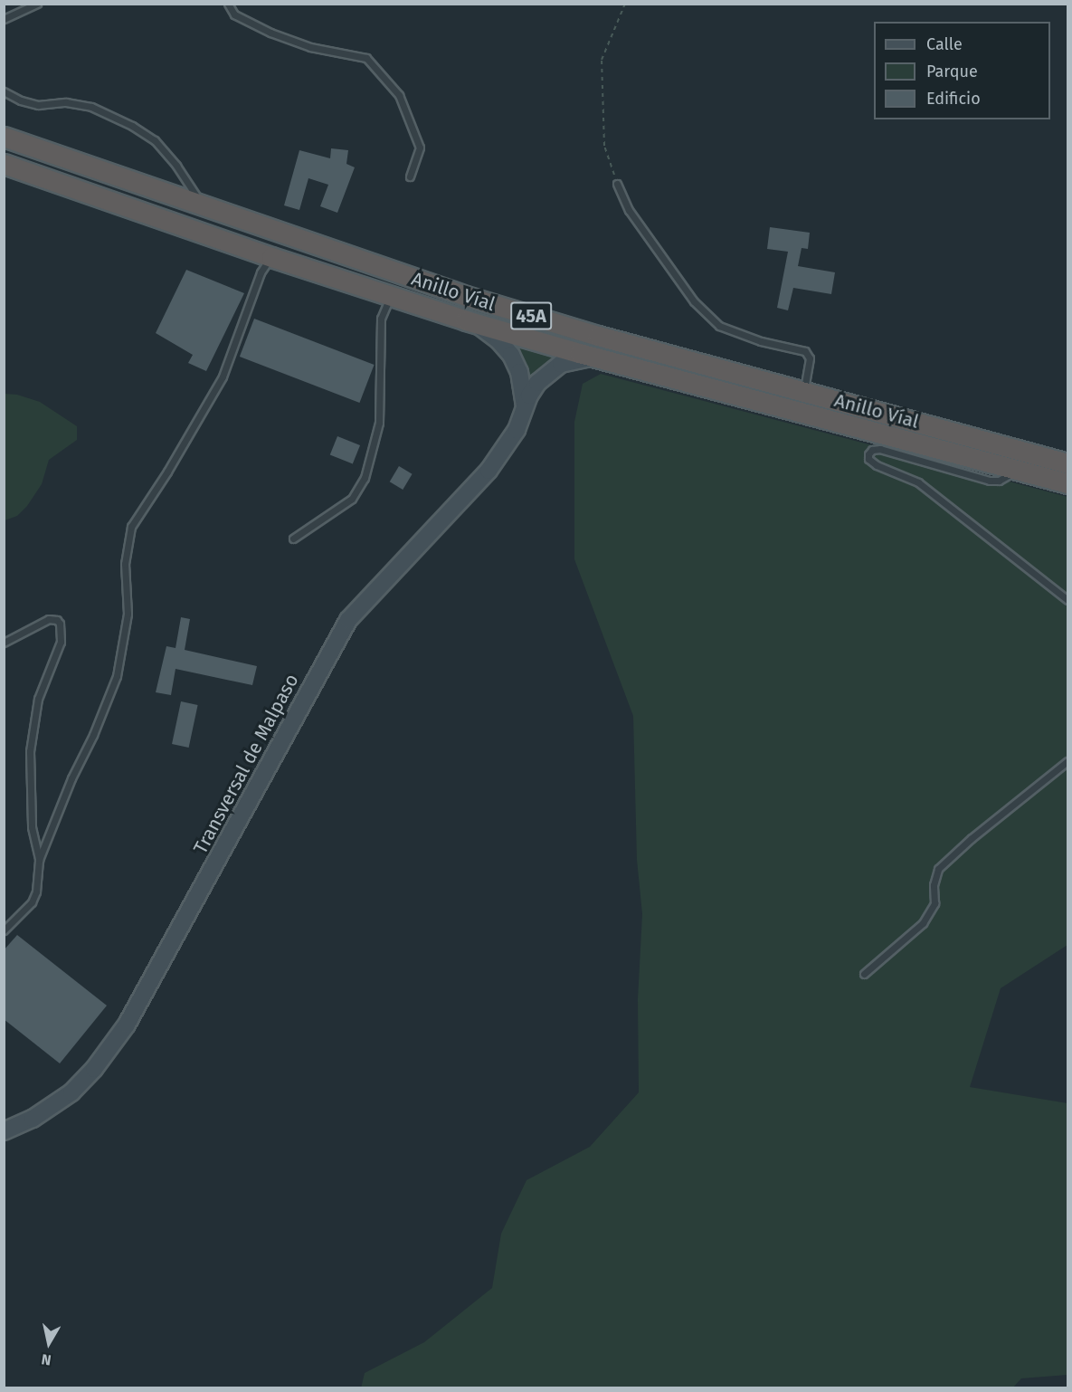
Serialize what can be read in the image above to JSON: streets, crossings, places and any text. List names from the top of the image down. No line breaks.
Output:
{"streets":{"highway":["Anillo Víal","45A"],"main road":["Transversal de Malpaso"]},"crossings":[["Anillo Víal","Transversal de Malpaso"]],"legend":["Calle","Parque","Edificio"],"north":"bottom"}
